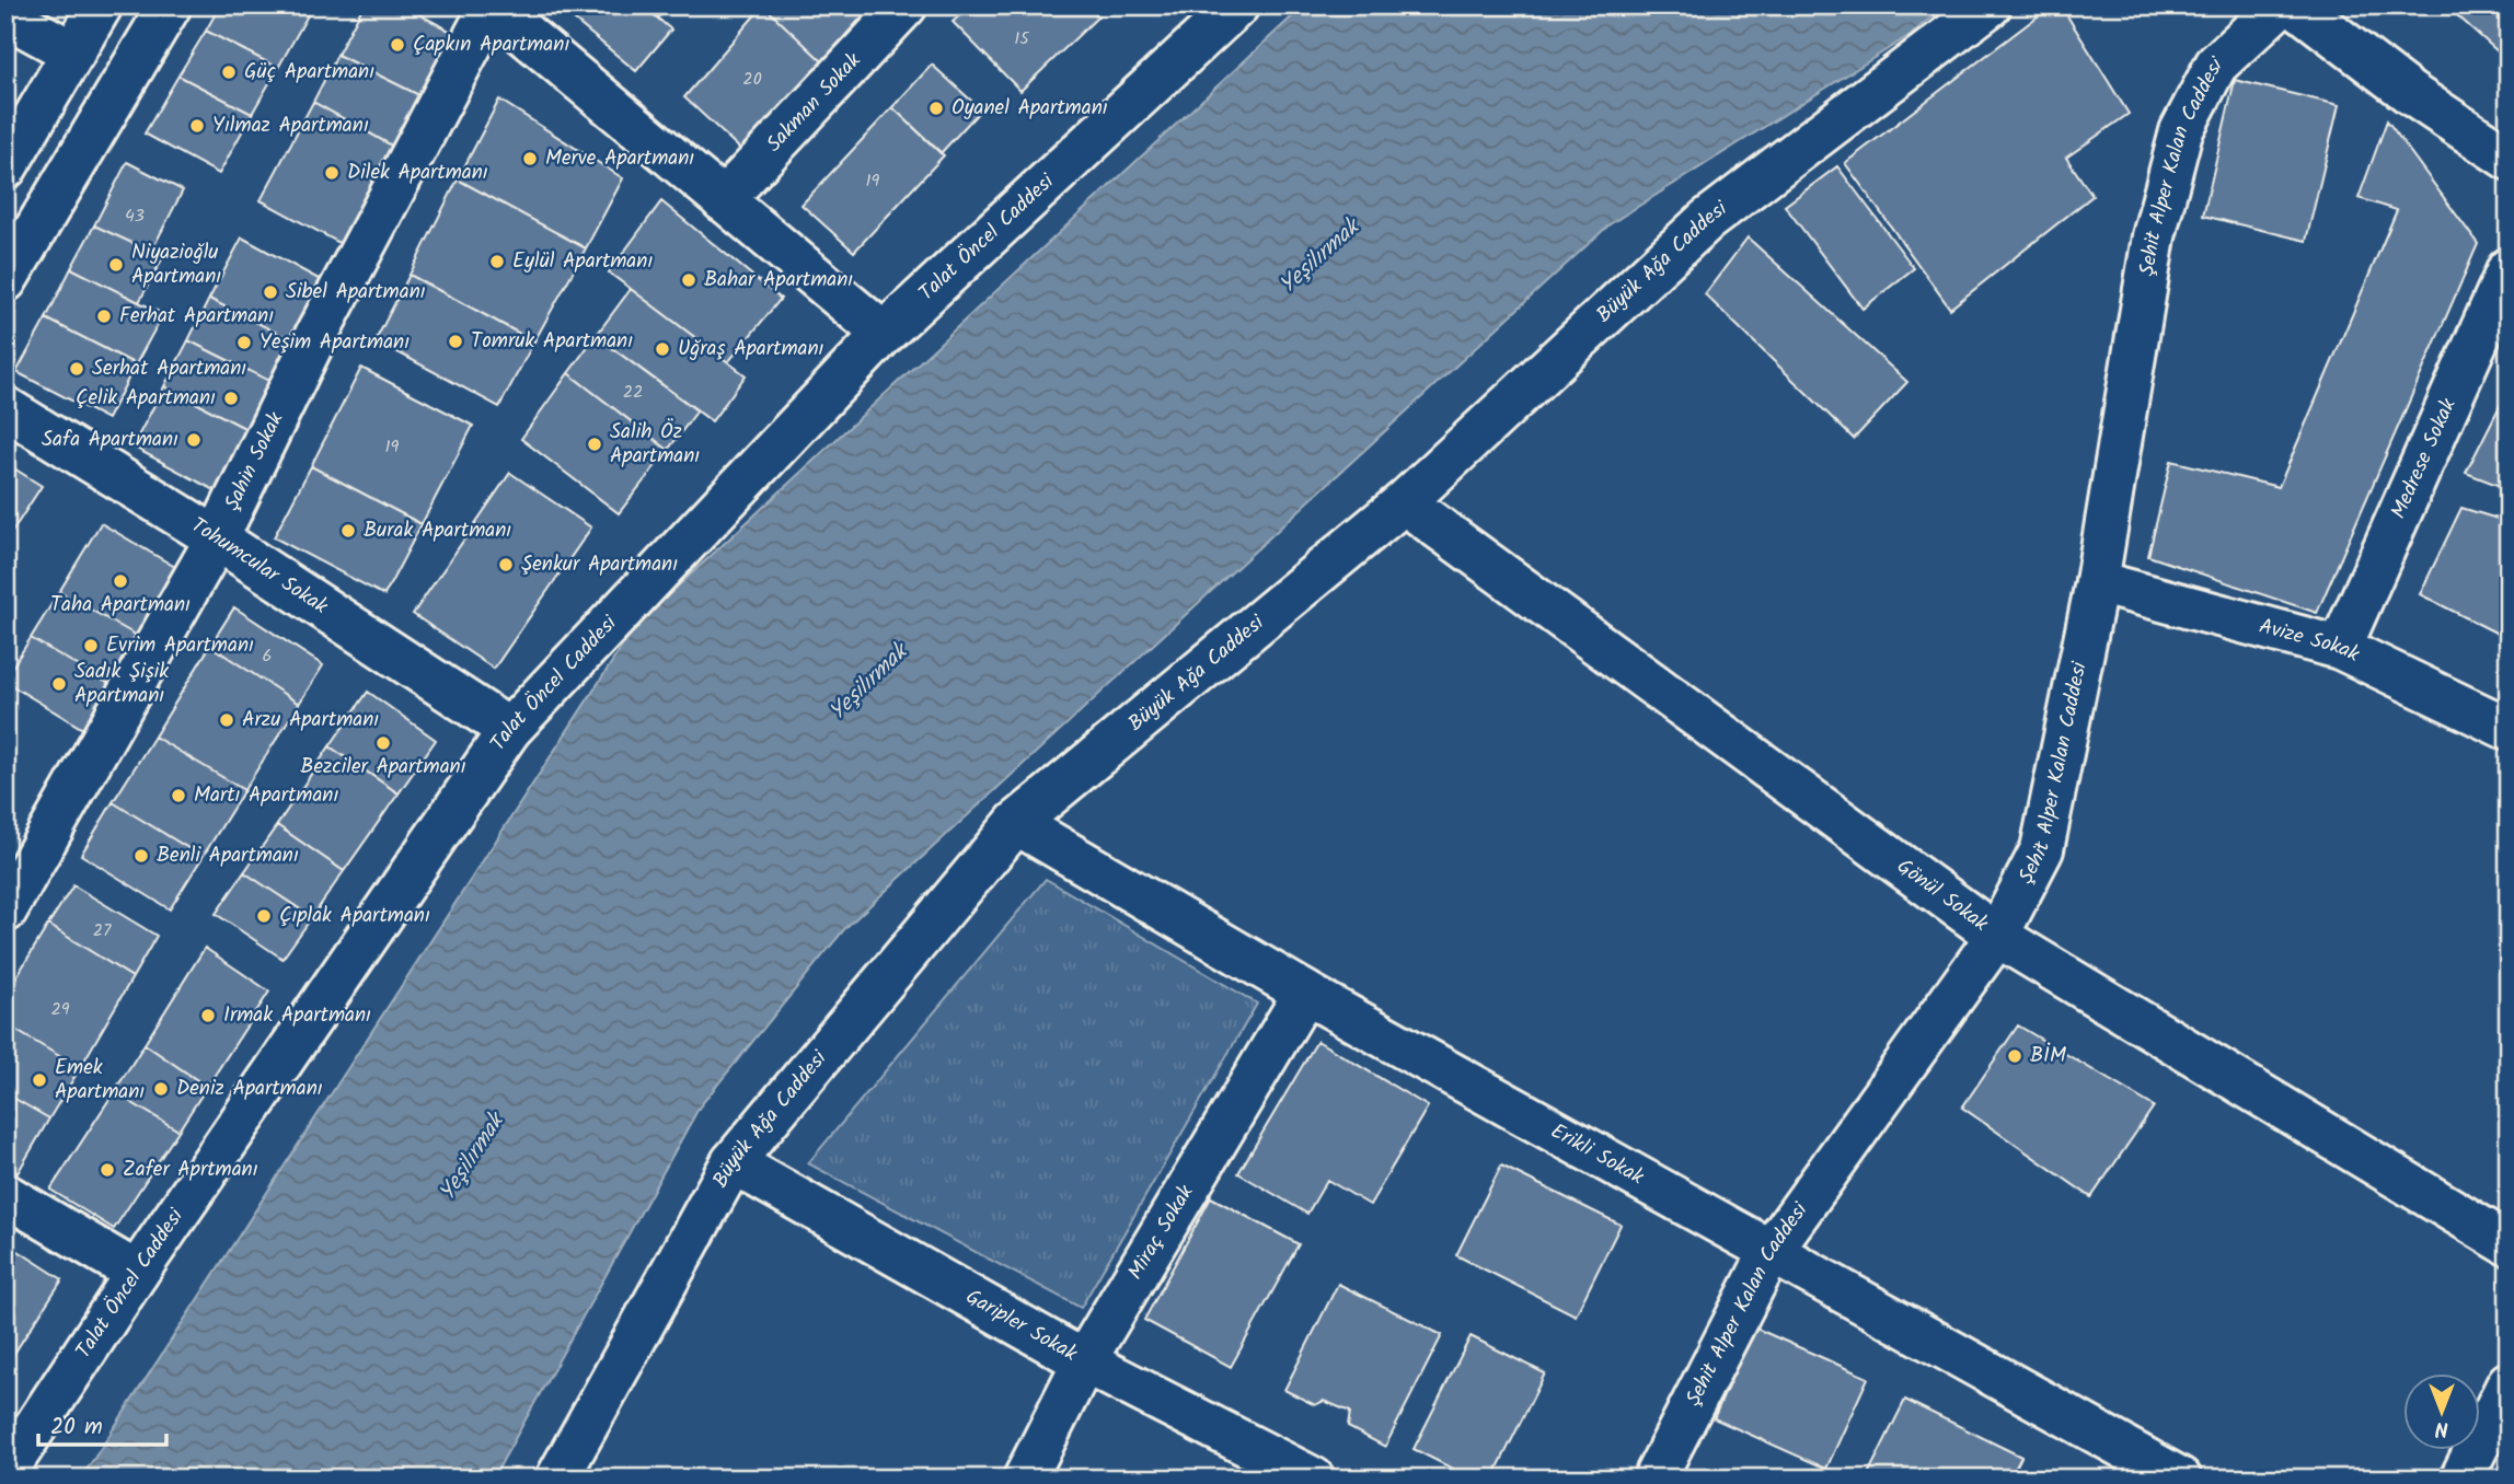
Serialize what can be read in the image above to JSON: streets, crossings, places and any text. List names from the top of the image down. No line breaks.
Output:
{"streets":{"street":["Sakman Sokak","Şehit Alper Kalan Caddesi","Talat Öncel Caddesi","Büyük Ağa Caddesi","Medrese Sokak","Şahin Sokak","Tohumcular Sokak","Avize Sokak","Gönül Sokak","Erikli Sokak","Miraç Sokak","Garipler Sokak"]},"crossings":[["Şehit Alper Kalan Caddesi","Avize Sokak"],["Şehit Alper Kalan Caddesi","Gönül Sokak"],["Şehit Alper Kalan Caddesi","Erikli Sokak"],["Talat Öncel Caddesi","Tohumcular Sokak"],["Büyük Ağa Caddesi","Gönül Sokak"],["Büyük Ağa Caddesi","Erikli Sokak"],["Büyük Ağa Caddesi","Garipler Sokak"],["Medrese Sokak","Avize Sokak"],["Şahin Sokak","Tohumcular Sokak"],["Erikli Sokak","Miraç Sokak"],["Miraç Sokak","Garipler Sokak"]],"water":["Yeşilırmak"],"places":["Çapkın Apartmanı","Güç Apartmanı","Oyanel Apartmanı","Yılmaz Apartmanı","Merve Apartmanı","Dilek Apartmanı","Eylül Apartmanı","Niyazioğlu Apartmanı","Bahar Apartmanı","Sibel Apartmanı","Ferhat Apartmanı","Tomruk Apartmanı","Yeşim Apartmanı","Uğraş Apartmanı","Serhat Apartmanı","Çelik Apartmanı","Safa Apartmanı","Salih Öz Apartmanı","Burak Apartmanı","Şenkur Apartmanı","Taha Apartmanı","Evrim Apartmanı","Sadık Şişik Apartmanı","Arzu Apartmanı","Bezciler Apartmanı","Martı Apartmanı","Benli Apartmanı","Çıplak Apartmanı","Irmak Apartmanı","BİM","Emek Apartmanı","Deniz Apartmanı","Zafer Aprtmanı"],"house_numbers":["15","20","19","43","22","19","6","27","29"],"scale_bar":"20 m","north":"bottom"}
